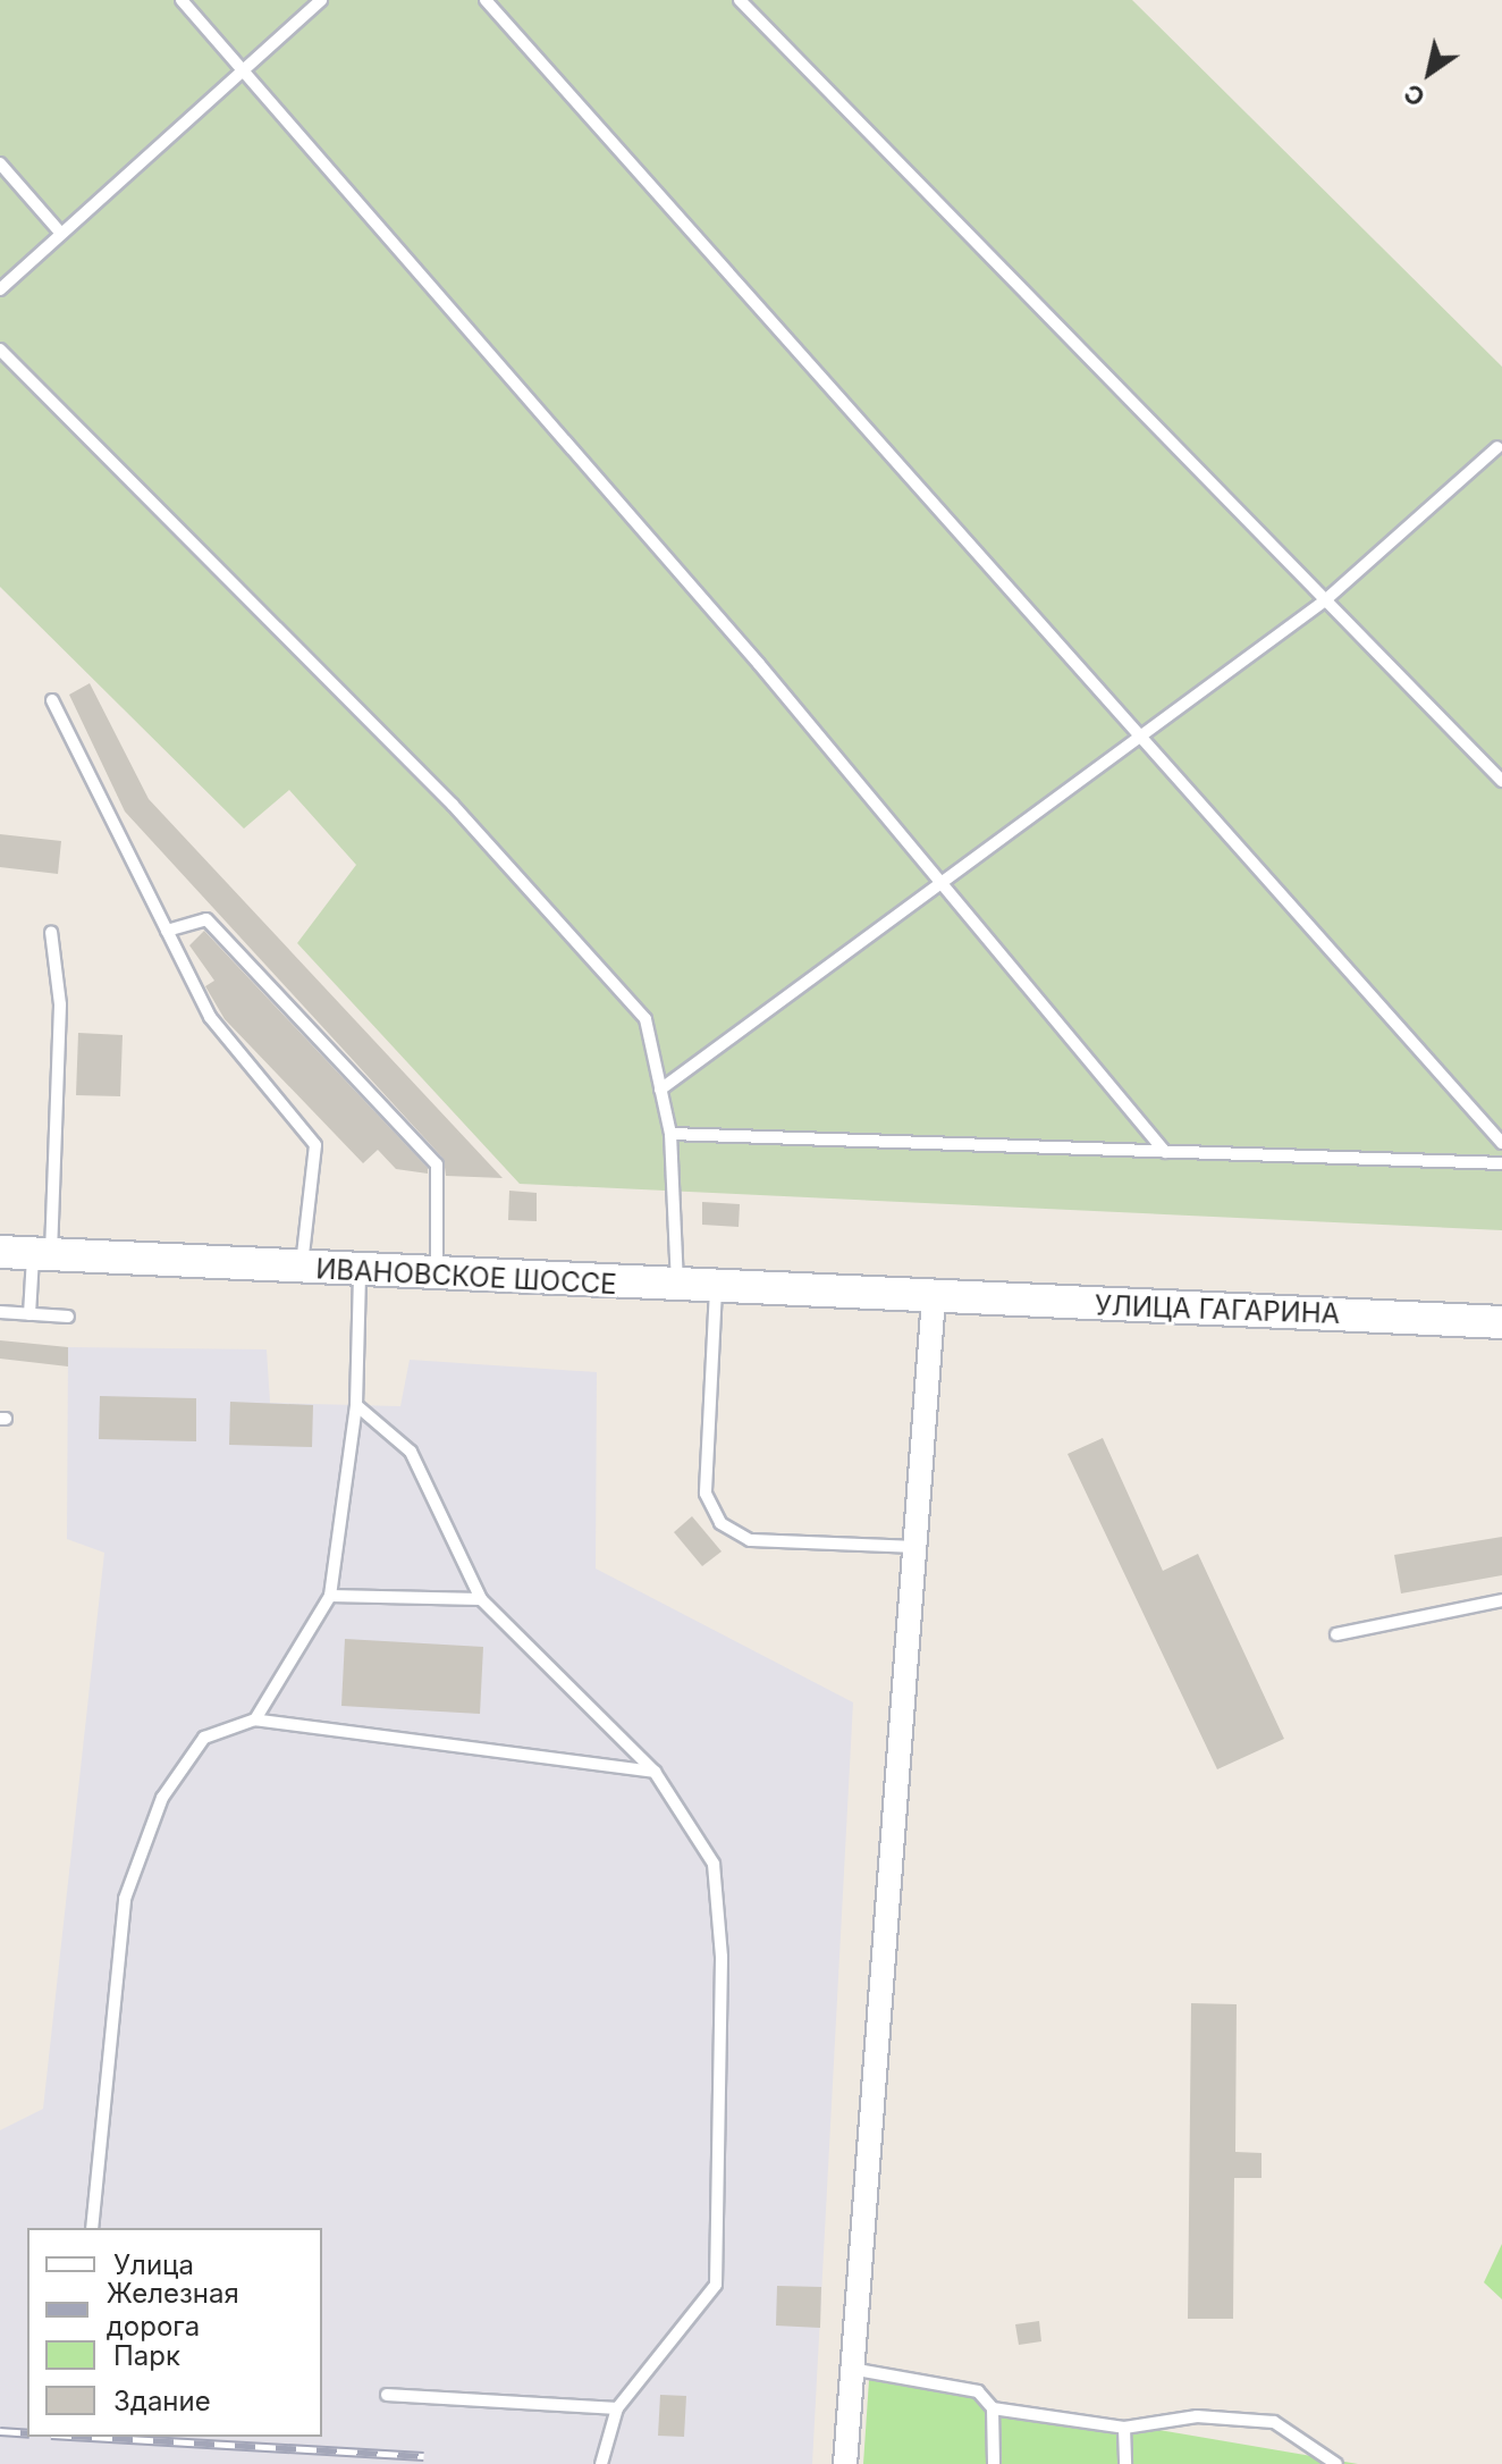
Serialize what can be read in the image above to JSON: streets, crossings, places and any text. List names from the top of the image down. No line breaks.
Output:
{"streets":{"street":["ИВАНОВСКОЕ ШОССЕ","УЛИЦА ГАГАРИНА"]},"crossings":[["ИВАНОВСКОЕ ШОССЕ","УЛИЦА ГАГАРИНА"]],"legend":["Улица","Железная дорога","Парк","Здание"],"north":"bottom left"}
